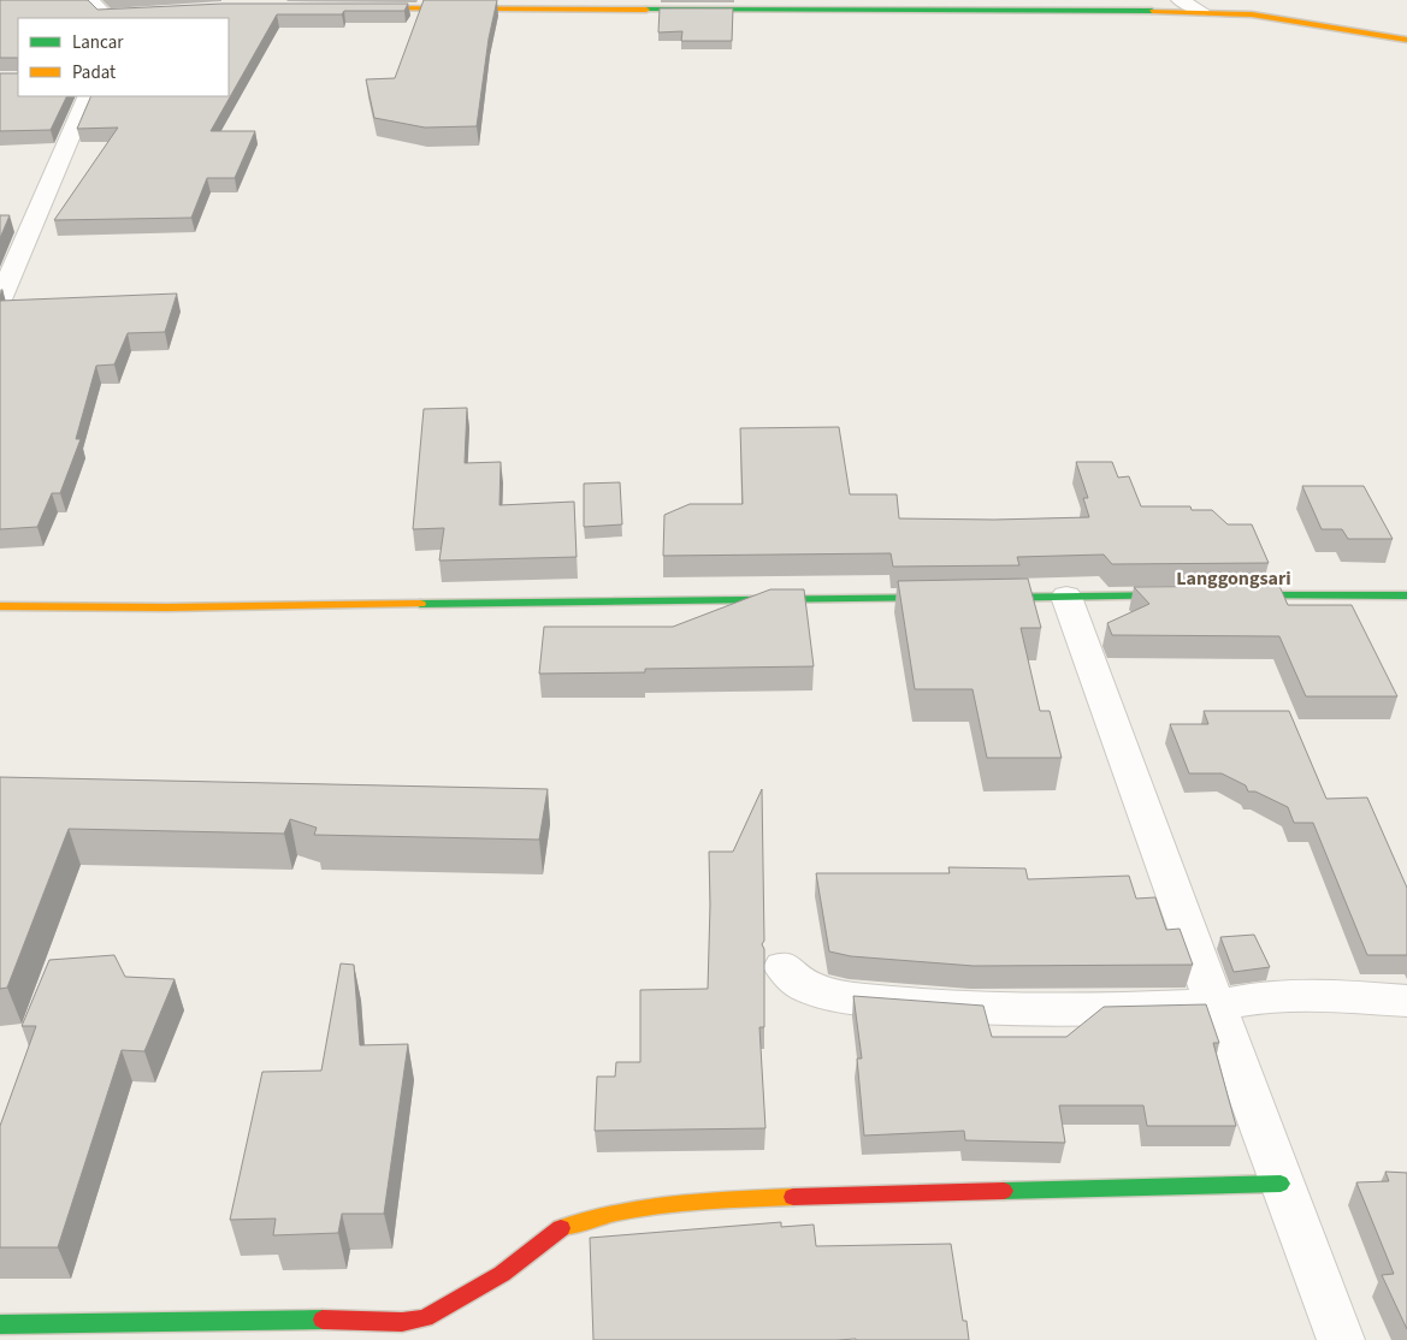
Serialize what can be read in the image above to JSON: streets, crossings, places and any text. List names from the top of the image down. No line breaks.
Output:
{"districts":["Langgongsari"],"legend":["Lancar","Padat"]}
